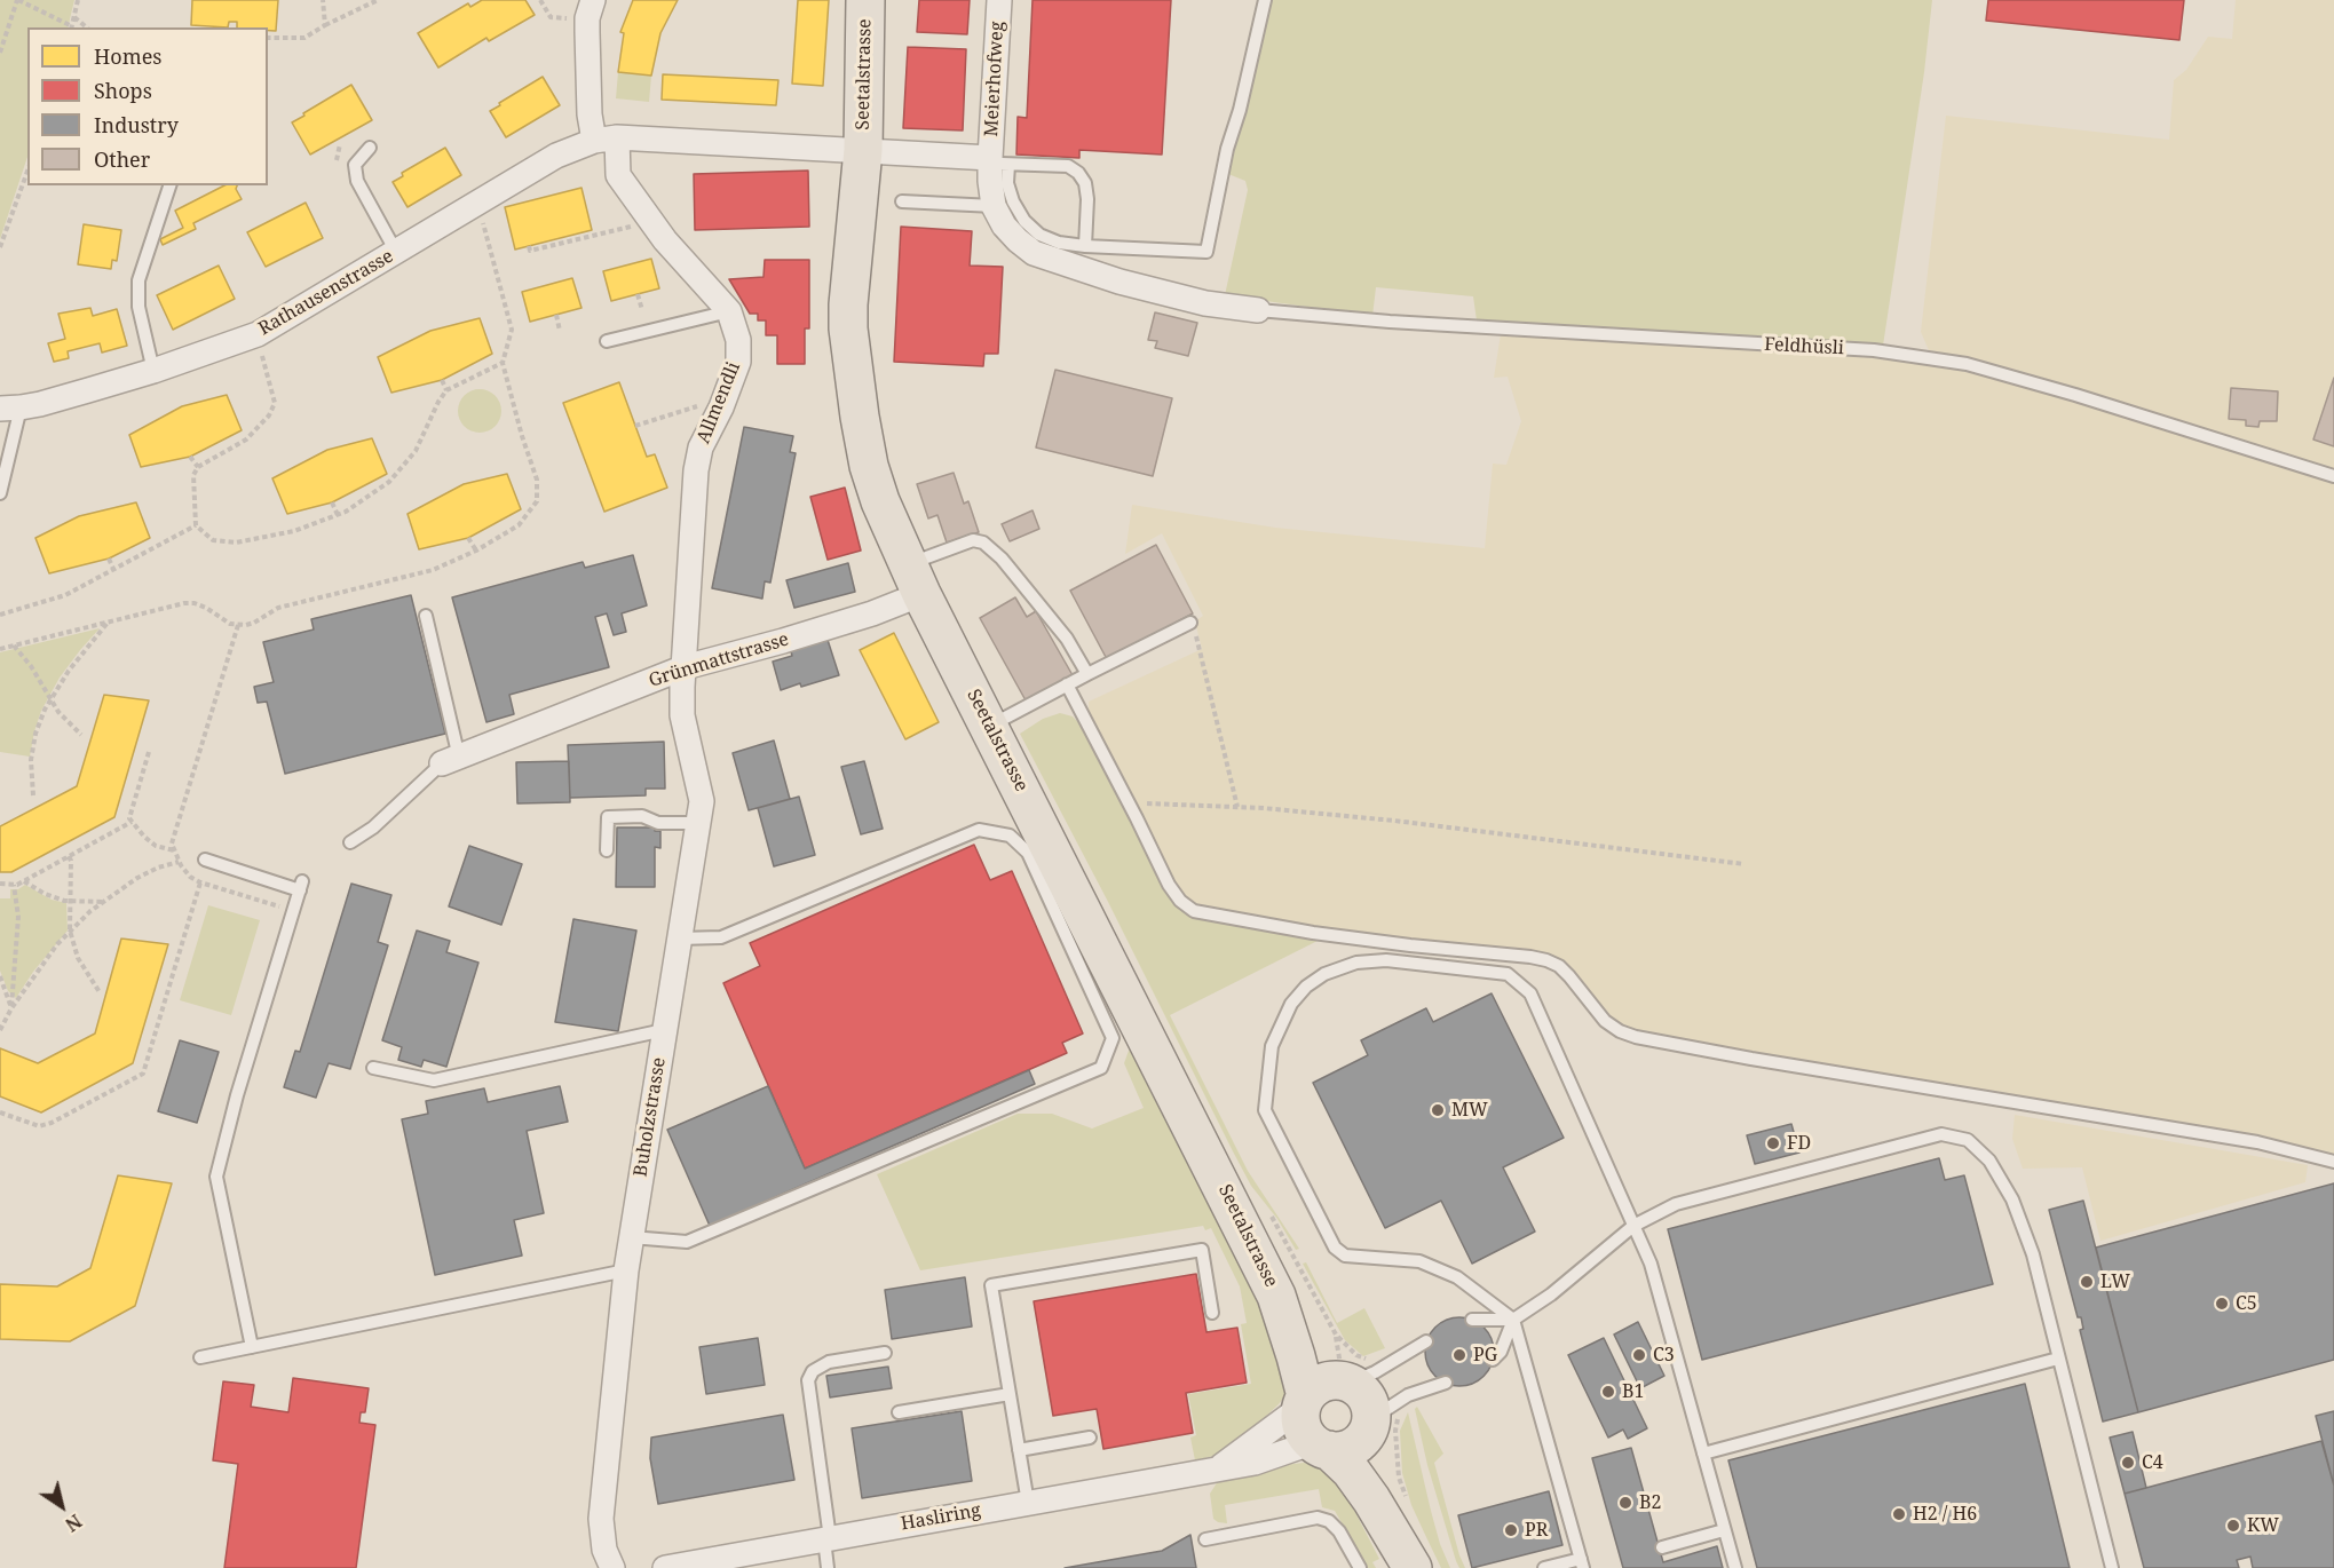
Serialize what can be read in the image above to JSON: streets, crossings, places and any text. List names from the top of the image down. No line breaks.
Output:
{"streets":{"main road":["Seetalstrasse"],"street":["Meierhofweg","Rathausenstrasse","Allmendli","Grünmattstrasse","Buholzstrasse","Hasliring"],"lane":["Feldhüsli"]},"crossings":[["Seetalstrasse","Meierhofweg"],["Seetalstrasse","Rathausenstrasse"],["Seetalstrasse","Grünmattstrasse"],["Seetalstrasse","Hasliring"],["Rathausenstrasse","Allmendli"],["Allmendli","Grünmattstrasse"],["Allmendli","Buholzstrasse"],["Grünmattstrasse","Buholzstrasse"]],"places":["MW","FD","LW","C5","PG","C3","B1","C4","B2","H2 / H6","KW","PR"],"legend":["Homes","Shops","Industry","Other"],"north":"bottom right"}
